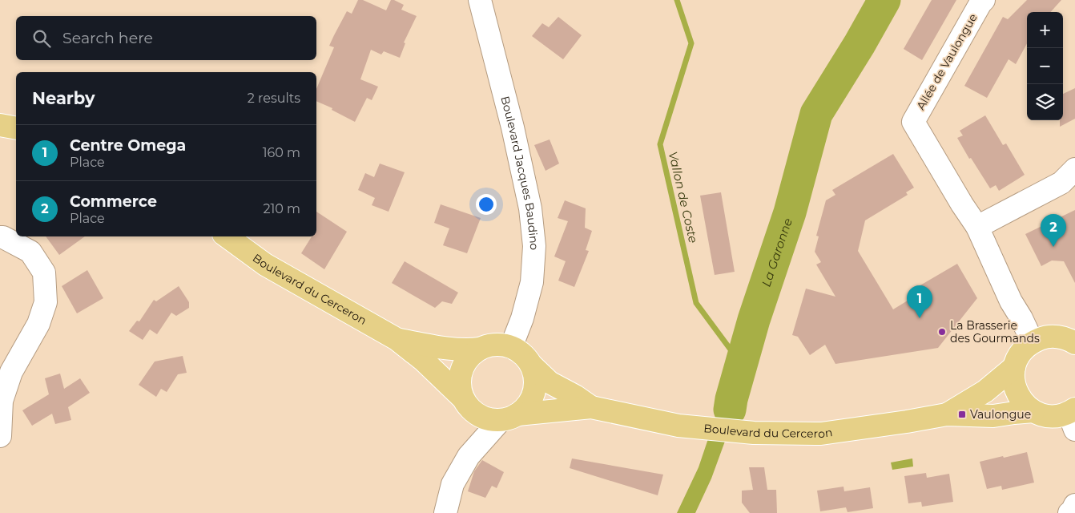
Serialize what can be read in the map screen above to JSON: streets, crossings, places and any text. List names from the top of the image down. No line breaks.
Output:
{"streets":{"main road":["Boulevard du Cerceron"],"street":["Allée de Vaulongue","Boulevard Jacques Baudino"]},"crossings":[["Boulevard Jacques Baudino","Boulevard du Cerceron"]],"water":["Vallon de Coste","La Garonne"],"places":{"other":["La Brasserie des Gourmands"],"transit":["Vaulongue"]},"page":{"map_buttons":["+","−"],"search":"Search here","heading":["Nearby","2 results"],"list":[{"mark":"1","name":"Centre Omega","note":"Place","value":"160 m"},{"mark":"2","name":"Commerce","note":"Place","value":"210 m"}],"pins":["2","1"]}}
